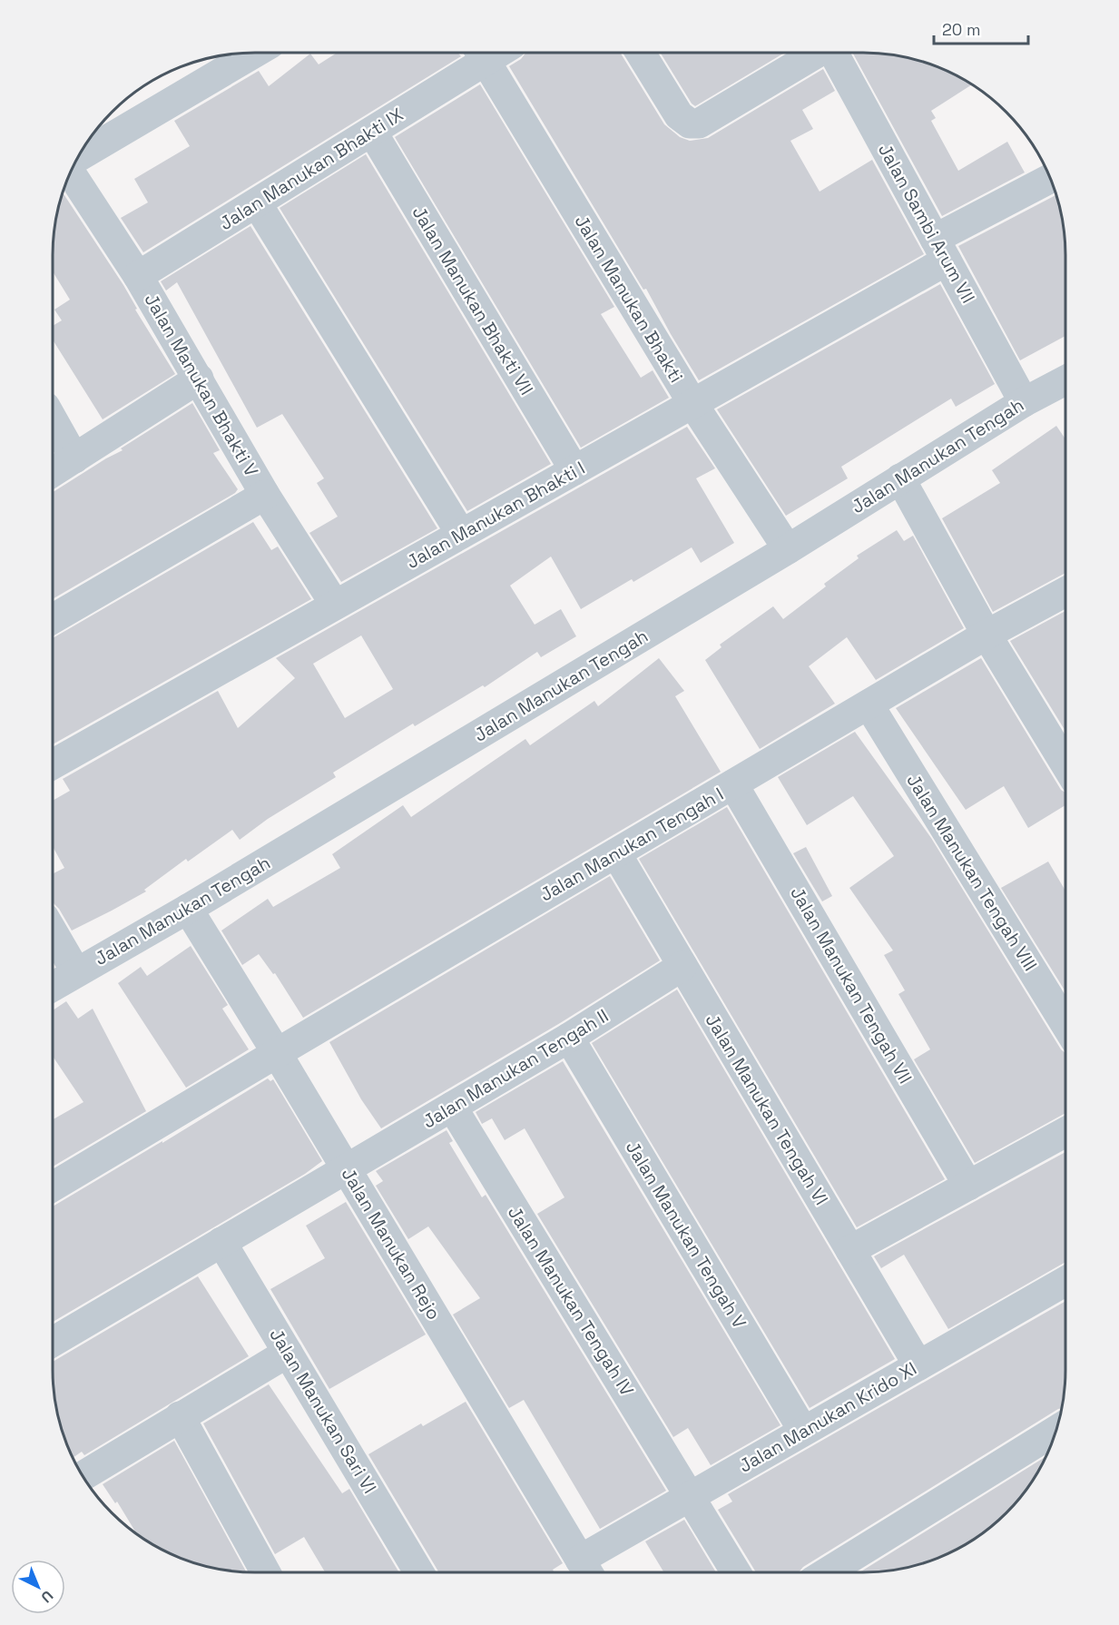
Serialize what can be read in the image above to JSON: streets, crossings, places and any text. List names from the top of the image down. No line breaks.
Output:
{"streets":{"street":["Jalan Manukan Bhakti IX","Jalan Sambi Arum VII","Jalan Manukan Bhakti","Jalan Manukan Bhakti VII","Jalan Manukan Bhakti V","Jalan Manukan Tengah","Jalan Manukan Bhakti I","Jalan Manukan Tengah I","Jalan Manukan Tengah VIII","Jalan Manukan Tengah VII","Jalan Manukan Tengah II","Jalan Manukan Tengah VI","Jalan Manukan Tengah V","Jalan Manukan Rejo","Jalan Manukan Tengah IV","Jalan Manukan Sari VI","Jalan Manukan Krido XI"]},"crossings":[["Jalan Manukan Bhakti IX","Jalan Manukan Bhakti"],["Jalan Manukan Bhakti IX","Jalan Manukan Bhakti VII"],["Jalan Manukan Bhakti IX","Jalan Manukan Bhakti V"],["Jalan Sambi Arum VII","Jalan Manukan Tengah"],["Jalan Sambi Arum VII","Jalan Manukan Bhakti I"],["Jalan Manukan Bhakti","Jalan Manukan Tengah"],["Jalan Manukan Bhakti","Jalan Manukan Bhakti I"],["Jalan Manukan Bhakti VII","Jalan Manukan Bhakti I"],["Jalan Manukan Bhakti V","Jalan Manukan Bhakti I"],["Jalan Manukan Tengah","Jalan Manukan Rejo"],["Jalan Manukan Tengah I","Jalan Manukan Tengah VIII"],["Jalan Manukan Tengah I","Jalan Manukan Tengah VII"],["Jalan Manukan Tengah I","Jalan Manukan Tengah VI"],["Jalan Manukan Tengah I","Jalan Manukan Rejo"],["Jalan Manukan Tengah II","Jalan Manukan Tengah VI"],["Jalan Manukan Tengah II","Jalan Manukan Tengah V"],["Jalan Manukan Tengah II","Jalan Manukan Rejo"],["Jalan Manukan Tengah II","Jalan Manukan Tengah IV"],["Jalan Manukan Tengah II","Jalan Manukan Sari VI"],["Jalan Manukan Tengah VI","Jalan Manukan Krido XI"],["Jalan Manukan Tengah V","Jalan Manukan Krido XI"],["Jalan Manukan Rejo","Jalan Manukan Krido XI"],["Jalan Manukan Tengah IV","Jalan Manukan Krido XI"]],"scale_bar":"20 m","north":"bottom right"}
